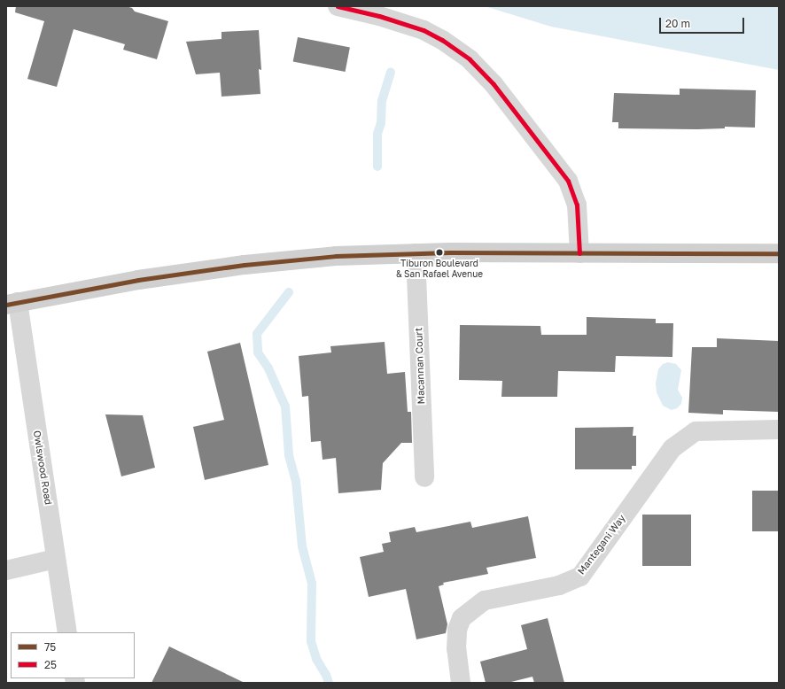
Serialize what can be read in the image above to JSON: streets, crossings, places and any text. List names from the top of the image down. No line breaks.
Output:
{"streets":{"street":["Macannan Court","Owlswood Road","Mantegani Way"]},"places":["Tiburon Boulevard & San Rafael Avenue"],"lines":["transit line 25","transit line 75"],"legend":["75","25"],"scale_bar":"20 m"}
